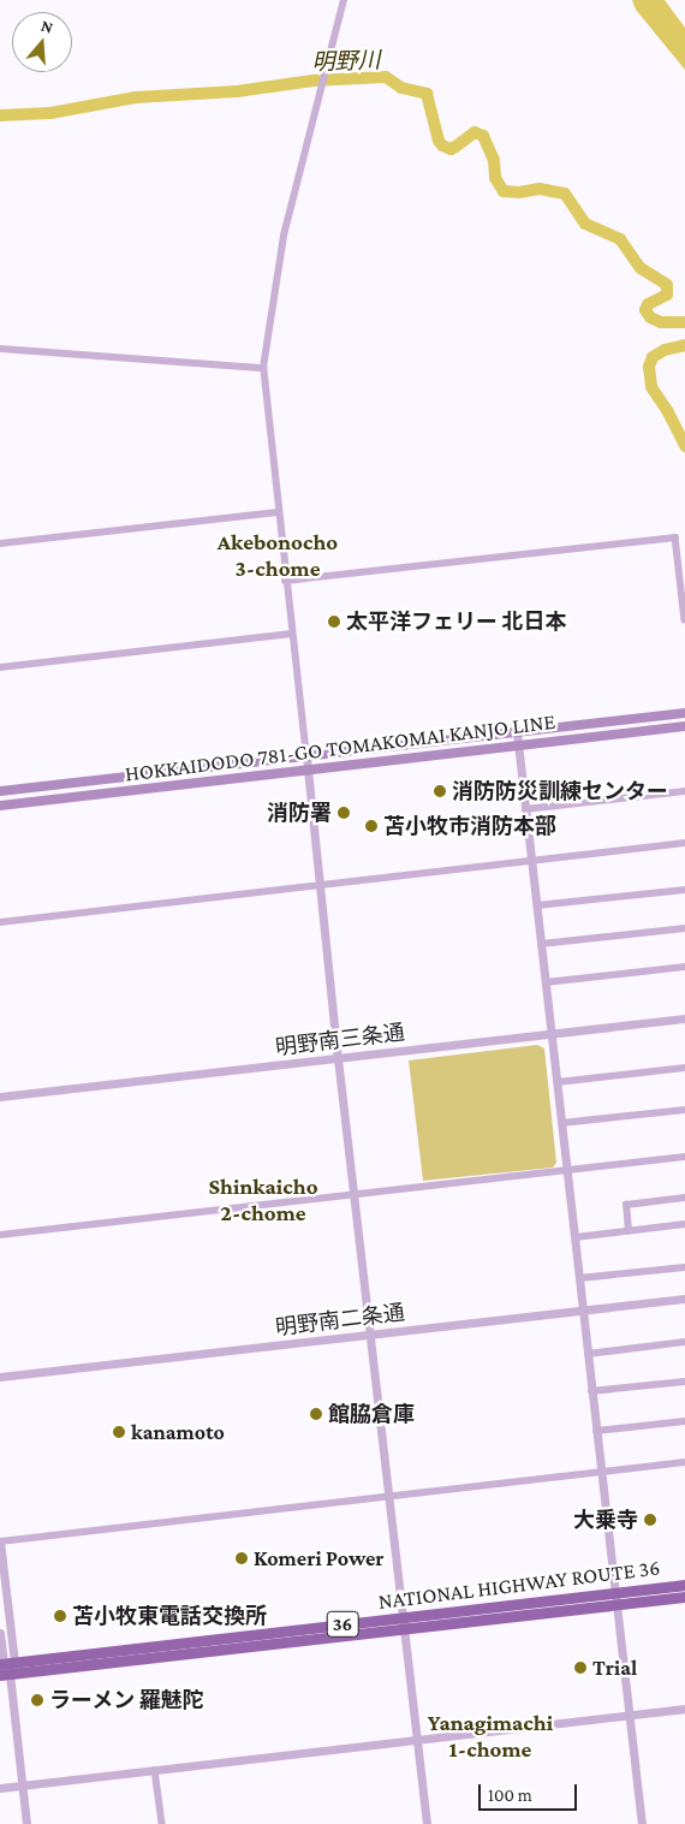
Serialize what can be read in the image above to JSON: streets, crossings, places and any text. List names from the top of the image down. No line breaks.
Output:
{"streets":{"highway":["NATIONAL HIGHWAY ROUTE 36","36"],"main road":["HOKKAIDODO 781-GO TOMAKOMAI KANJO LINE"],"street":["明野南三条通","明野南二条通"]},"districts":["Akebonocho 3-chome","Shinkaicho 2-chome","Yanagimachi 1-chome"],"water":["明野川"],"places":["太平洋フェリー 北日本","消防防災訓練センター","消防署","苫小牧市消防本部","館脇倉庫","kanamoto","大乗寺","Komeri Power","苫小牧東電話交換所","Trial","ラーメン 羅魅陀"],"scale_bar":"100 m","north":"top"}
